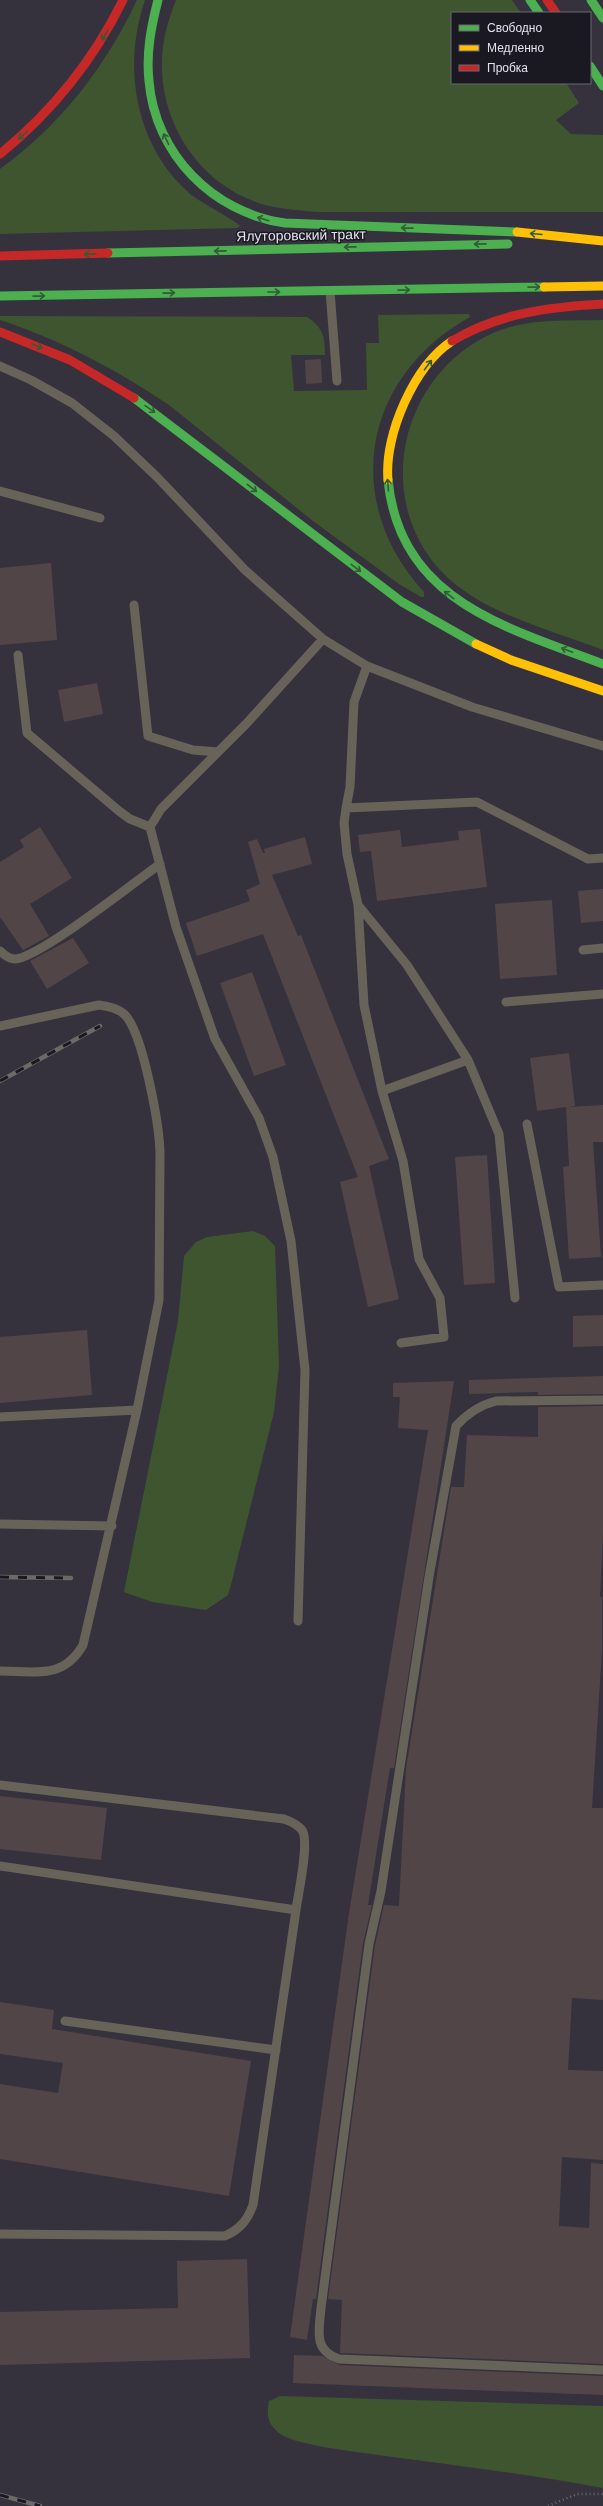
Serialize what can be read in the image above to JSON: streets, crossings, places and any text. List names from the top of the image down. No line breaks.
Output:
{"streets":{"main road":["Ялуторовский тракт"]},"legend":["Свободно","Медленно","Пробка"]}
